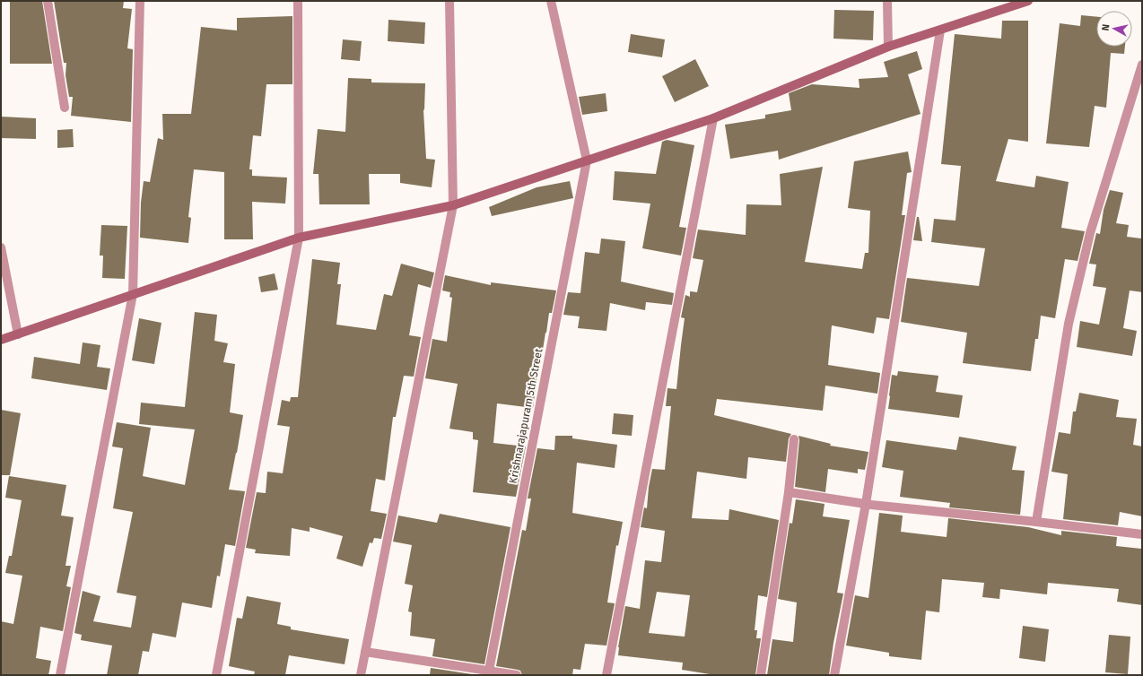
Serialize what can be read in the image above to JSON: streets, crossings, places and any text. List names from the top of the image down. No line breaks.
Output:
{"streets":{"street":["Krishnarajapuram 5th Street"]},"north":"left"}
